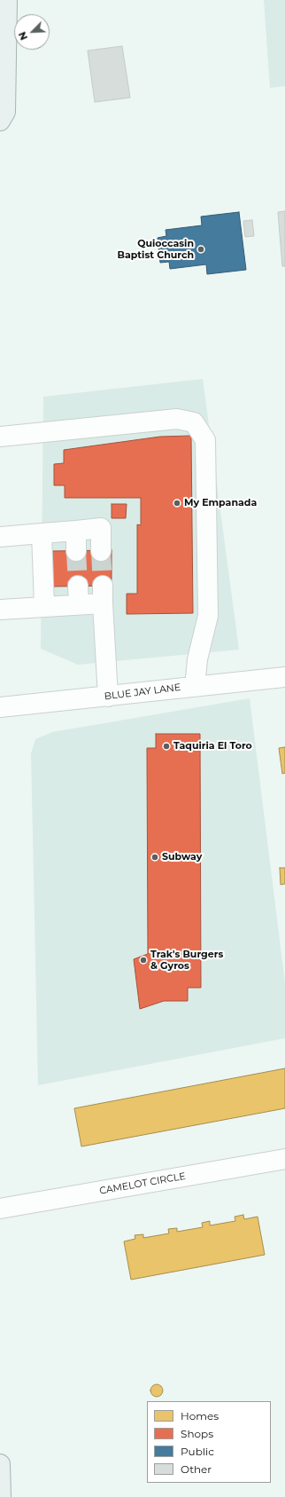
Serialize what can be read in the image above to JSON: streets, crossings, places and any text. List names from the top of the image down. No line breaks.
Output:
{"streets":{"street":["BLUE JAY LANE","CAMELOT CIRCLE"]},"places":["Quioccasin Baptist Church","My Empanada","Taquiria El Toro","Subway","Trak's Burgers & Gyros"],"legend":["Homes","Shops","Public","Other"],"north":"bottom left"}
